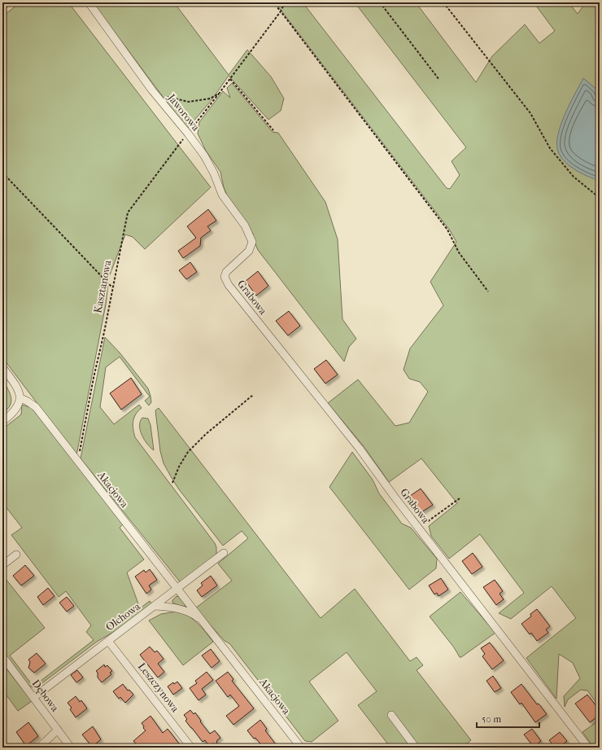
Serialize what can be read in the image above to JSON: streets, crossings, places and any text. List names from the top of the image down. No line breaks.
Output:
{"streets":{"street":["Jaworowa","Grabowa","Akacjowa","Olchowa","Leszczynowa","Dębowa"],"path":["Kasztanowa"]},"crossings":[["Jaworowa","Kasztanowa"],["Jaworowa","Grabowa"],["Kasztanowa","Akacjowa"],["Akacjowa","Olchowa"],["Olchowa","Leszczynowa"],["Olchowa","Dębowa"]],"scale_bar":"50 m"}
